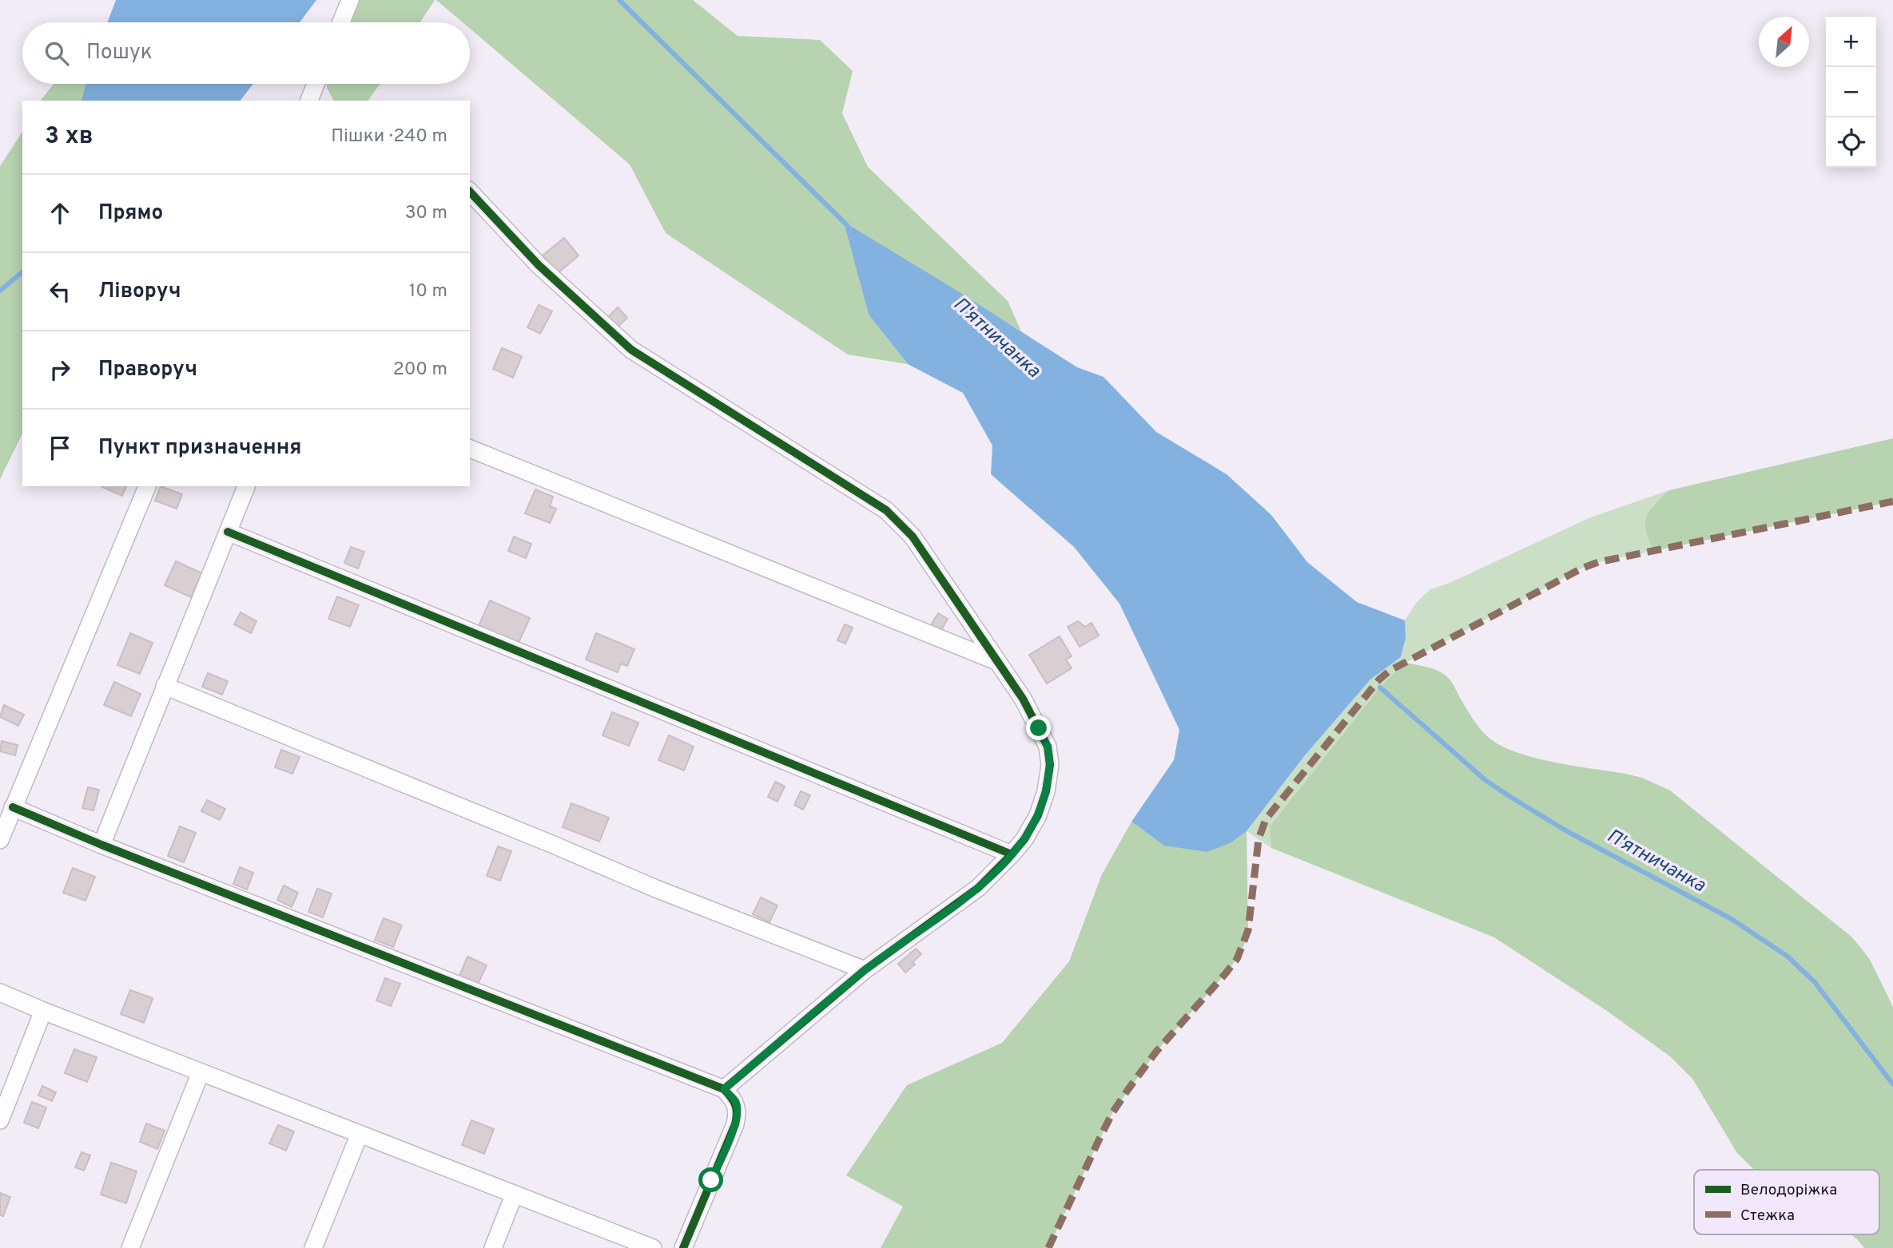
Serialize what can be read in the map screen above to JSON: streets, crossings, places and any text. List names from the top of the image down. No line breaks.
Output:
{"water":["П'ятничанка"],"legend":["Велодоріжка","Стежка"],"north":"top right","page":{"map_buttons":["+","−"],"search":"Пошук","heading":["3 хв","Пішки · 240 m"],"list":[["Прямо","30 m"],["Ліворуч","10 m"],["Праворуч","200 m"],"Пункт призначення"]}}
